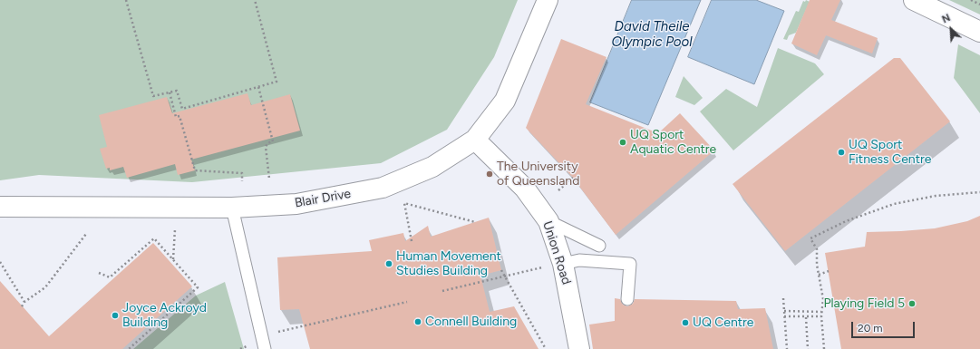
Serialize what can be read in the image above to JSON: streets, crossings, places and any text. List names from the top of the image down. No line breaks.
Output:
{"streets":{"street":["Blair Drive","Union Road"]},"crossings":[["Blair Drive","Union Road"]],"water":["David Theile Olympic Pool"],"places":["UQ Sport Aquatic Centre","UQ Sport Fitness Centre","The University of Queensland","Human Movement Studies Building","Playing Field 5","Joyce Ackroyd Building","Connell Building","UQ Centre"],"scale_bar":"20 m","north":"top left"}
